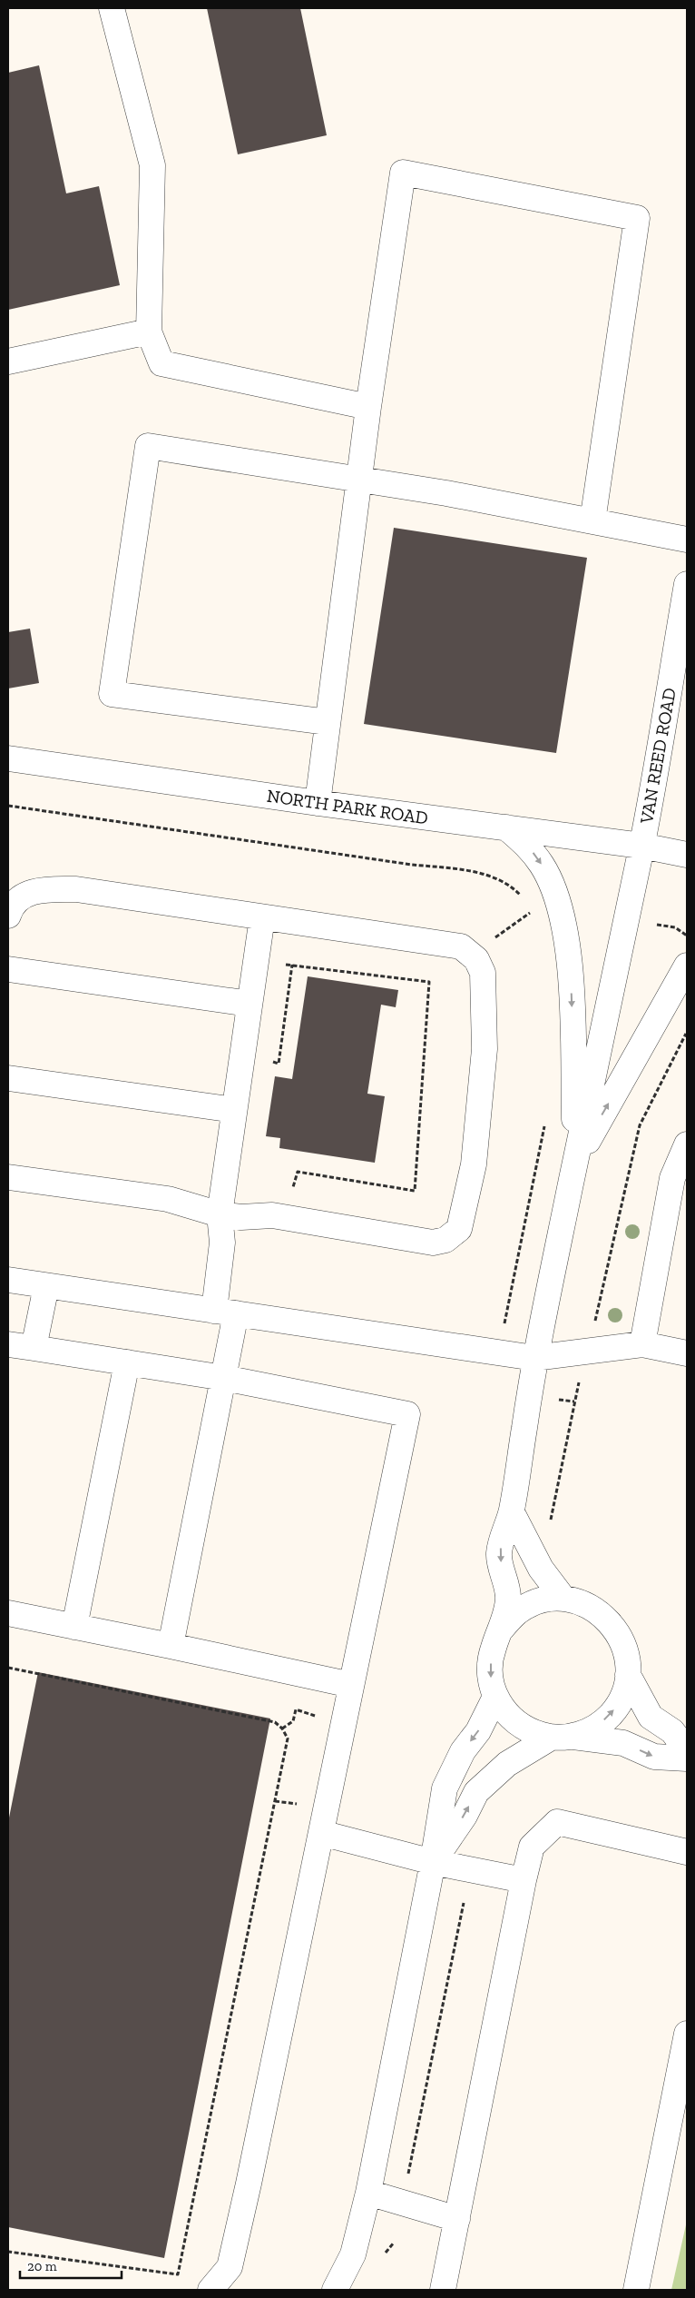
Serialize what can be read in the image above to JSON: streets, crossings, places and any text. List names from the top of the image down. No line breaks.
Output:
{"streets":{"street":["VAN REED ROAD","NORTH PARK ROAD"]},"crossings":[["VAN REED ROAD","NORTH PARK ROAD"]],"scale_bar":"20 m"}
